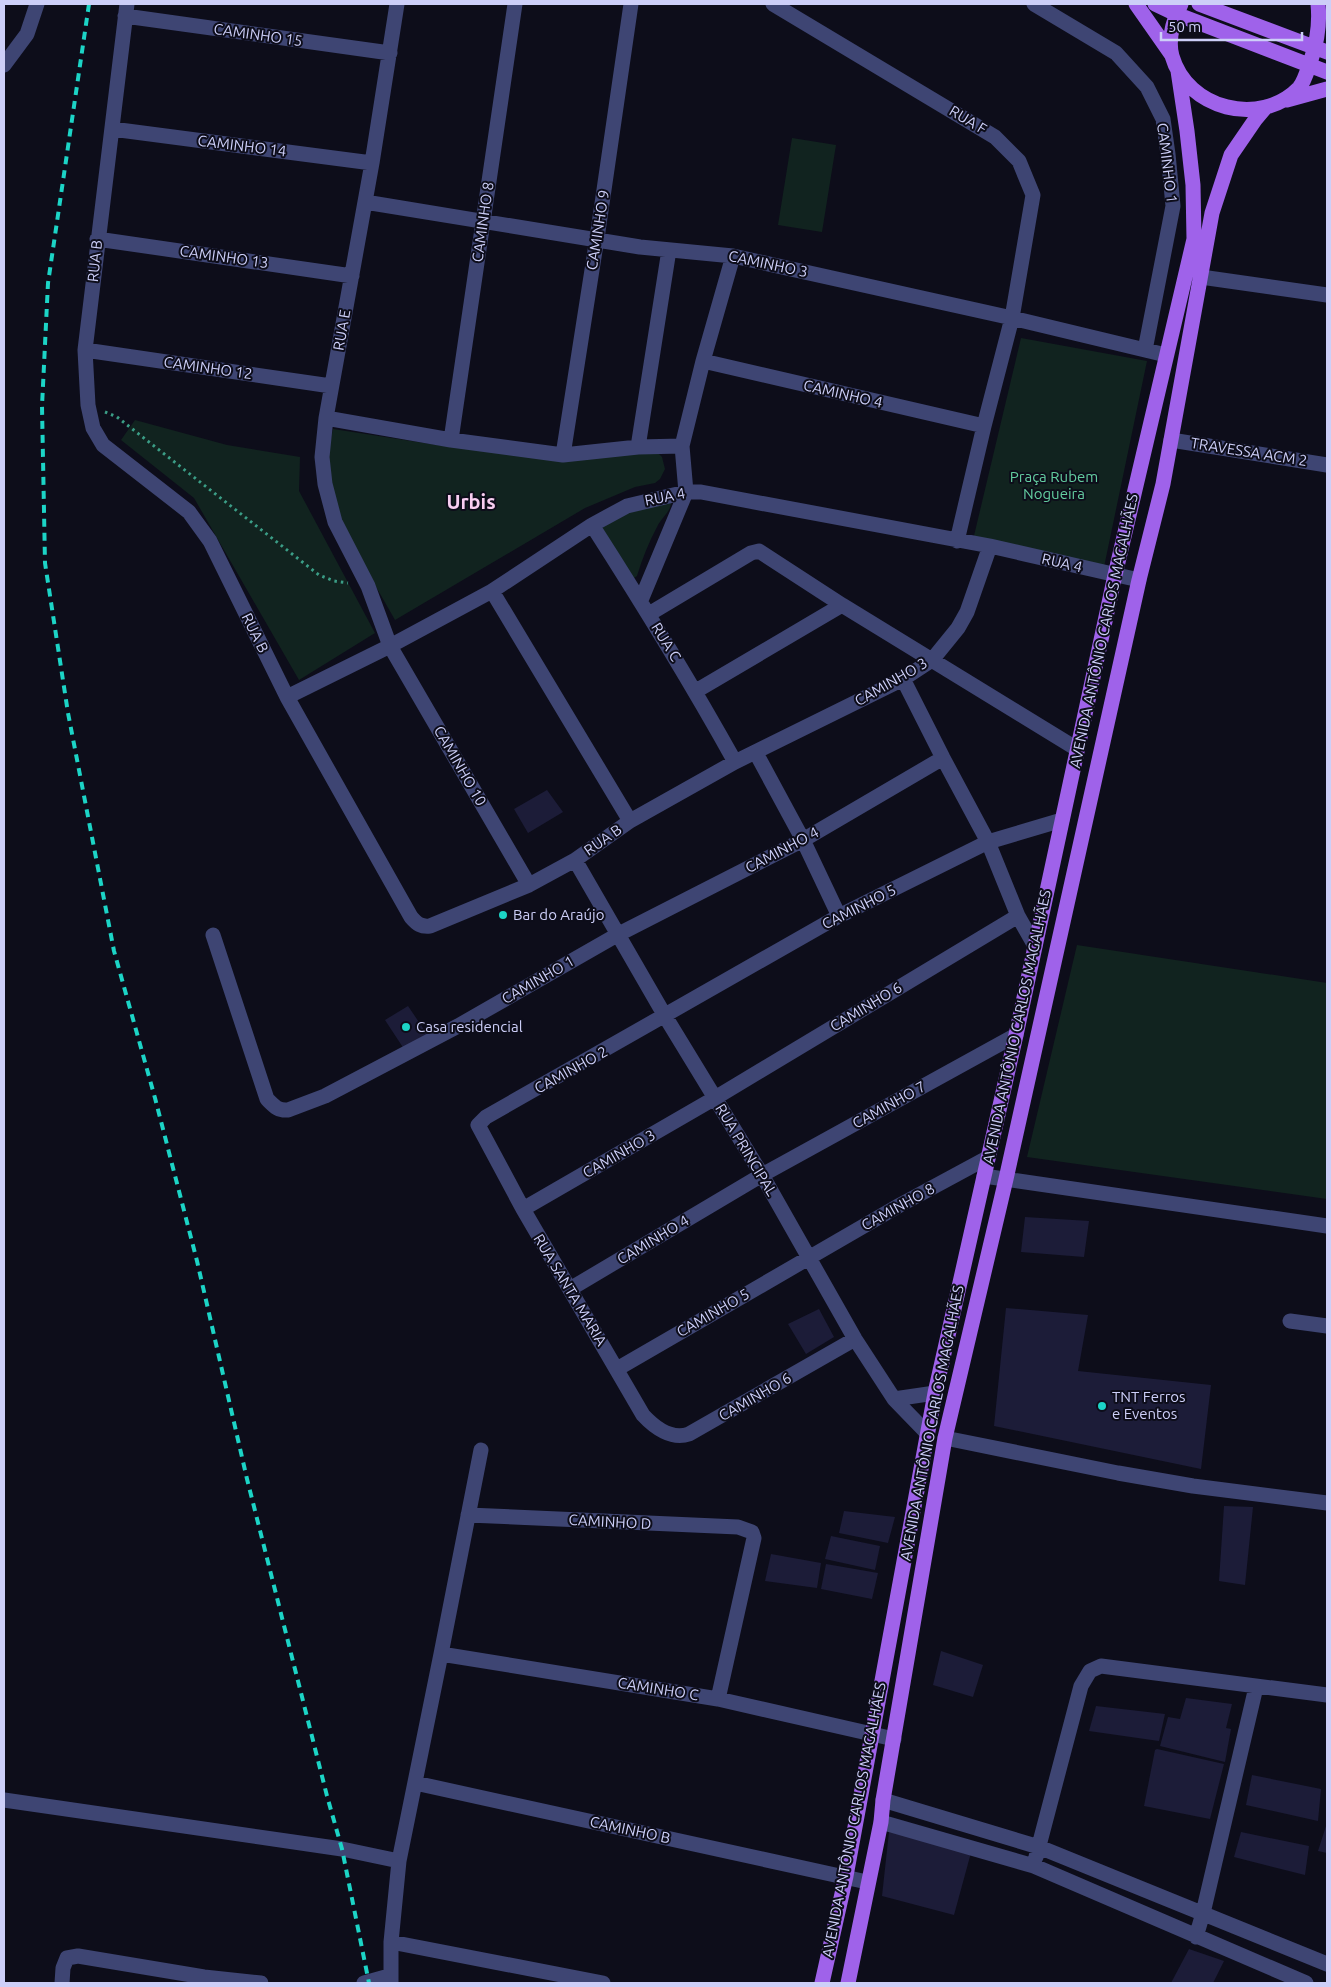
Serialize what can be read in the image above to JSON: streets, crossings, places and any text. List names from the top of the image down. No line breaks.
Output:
{"streets":{"main road":["AVENIDA ANTÔNIO CARLOS MAGALHÃES"],"street":["CAMINHO 15","RUA F","CAMINHO 14","CAMINHO 1","CAMINHO 8","CAMINHO 9","CAMINHO 13","RUA B","CAMINHO 3","RUA E","CAMINHO 12","CAMINHO 4","TRAVESSA ACM 2","RUA 4","RUA C","CAMINHO 10","CAMINHO 5","CAMINHO 6","CAMINHO 2","CAMINHO 7","RUA PRINCIPAL","RUA SANTA MARIA","CAMINHO D","CAMINHO C","CAMINHO B"]},"crossings":[["CAMINHO 15","RUA B"],["CAMINHO 15","RUA E"],["RUA F","CAMINHO 3"],["CAMINHO 14","RUA B"],["CAMINHO 14","RUA E"],["CAMINHO 1","CAMINHO 3"],["CAMINHO 1","CAMINHO 4"],["CAMINHO 1","RUA PRINCIPAL"],["CAMINHO 8","CAMINHO 3"],["CAMINHO 8","AVENIDA ANTÔNIO CARLOS MAGALHÃES"],["CAMINHO 8","CAMINHO 5"],["CAMINHO 8","RUA PRINCIPAL"],["CAMINHO 9","CAMINHO 3"],["CAMINHO 13","RUA B"],["CAMINHO 13","RUA E"],["RUA B","CAMINHO 3"],["RUA B","CAMINHO 12"],["RUA B","RUA 4"],["RUA B","RUA C"],["RUA B","CAMINHO 10"],["RUA B","RUA PRINCIPAL"],["CAMINHO 3","RUA E"],["CAMINHO 3","RUA 4"],["CAMINHO 3","AVENIDA ANTÔNIO CARLOS MAGALHÃES"],["CAMINHO 3","RUA C"],["CAMINHO 3","CAMINHO 6"],["CAMINHO 3","RUA PRINCIPAL"],["CAMINHO 3","RUA SANTA MARIA"],["RUA E","CAMINHO 12"],["RUA E","RUA 4"],["RUA E","CAMINHO 10"],["CAMINHO 4","CAMINHO 7"],["CAMINHO 4","RUA PRINCIPAL"],["CAMINHO 4","RUA SANTA MARIA"],["TRAVESSA ACM 2","AVENIDA ANTÔNIO CARLOS MAGALHÃES"],["RUA 4","AVENIDA ANTÔNIO CARLOS MAGALHÃES"],["RUA 4","RUA C"],["RUA 4","CAMINHO 10"],["AVENIDA ANTÔNIO CARLOS MAGALHÃES","CAMINHO 5"],["AVENIDA ANTÔNIO CARLOS MAGALHÃES","CAMINHO 7"],["AVENIDA ANTÔNIO CARLOS MAGALHÃES","RUA PRINCIPAL"],["AVENIDA ANTÔNIO CARLOS MAGALHÃES","CAMINHO C"],["AVENIDA ANTÔNIO CARLOS MAGALHÃES","CAMINHO B"],["CAMINHO 5","CAMINHO 2"],["CAMINHO 5","RUA PRINCIPAL"],["CAMINHO 5","RUA SANTA MARIA"],["CAMINHO 6","RUA PRINCIPAL"],["CAMINHO 6","RUA SANTA MARIA"],["CAMINHO 2","RUA PRINCIPAL"],["CAMINHO 2","RUA SANTA MARIA"],["CAMINHO 7","RUA PRINCIPAL"],["CAMINHO D","CAMINHO C"]],"districts":["Urbis"],"parks":["Praça Rubem Nogueira"],"places":["Bar do Araújo","Casa residencial","TNT Ferros e Eventos"],"scale_bar":"50 m"}
